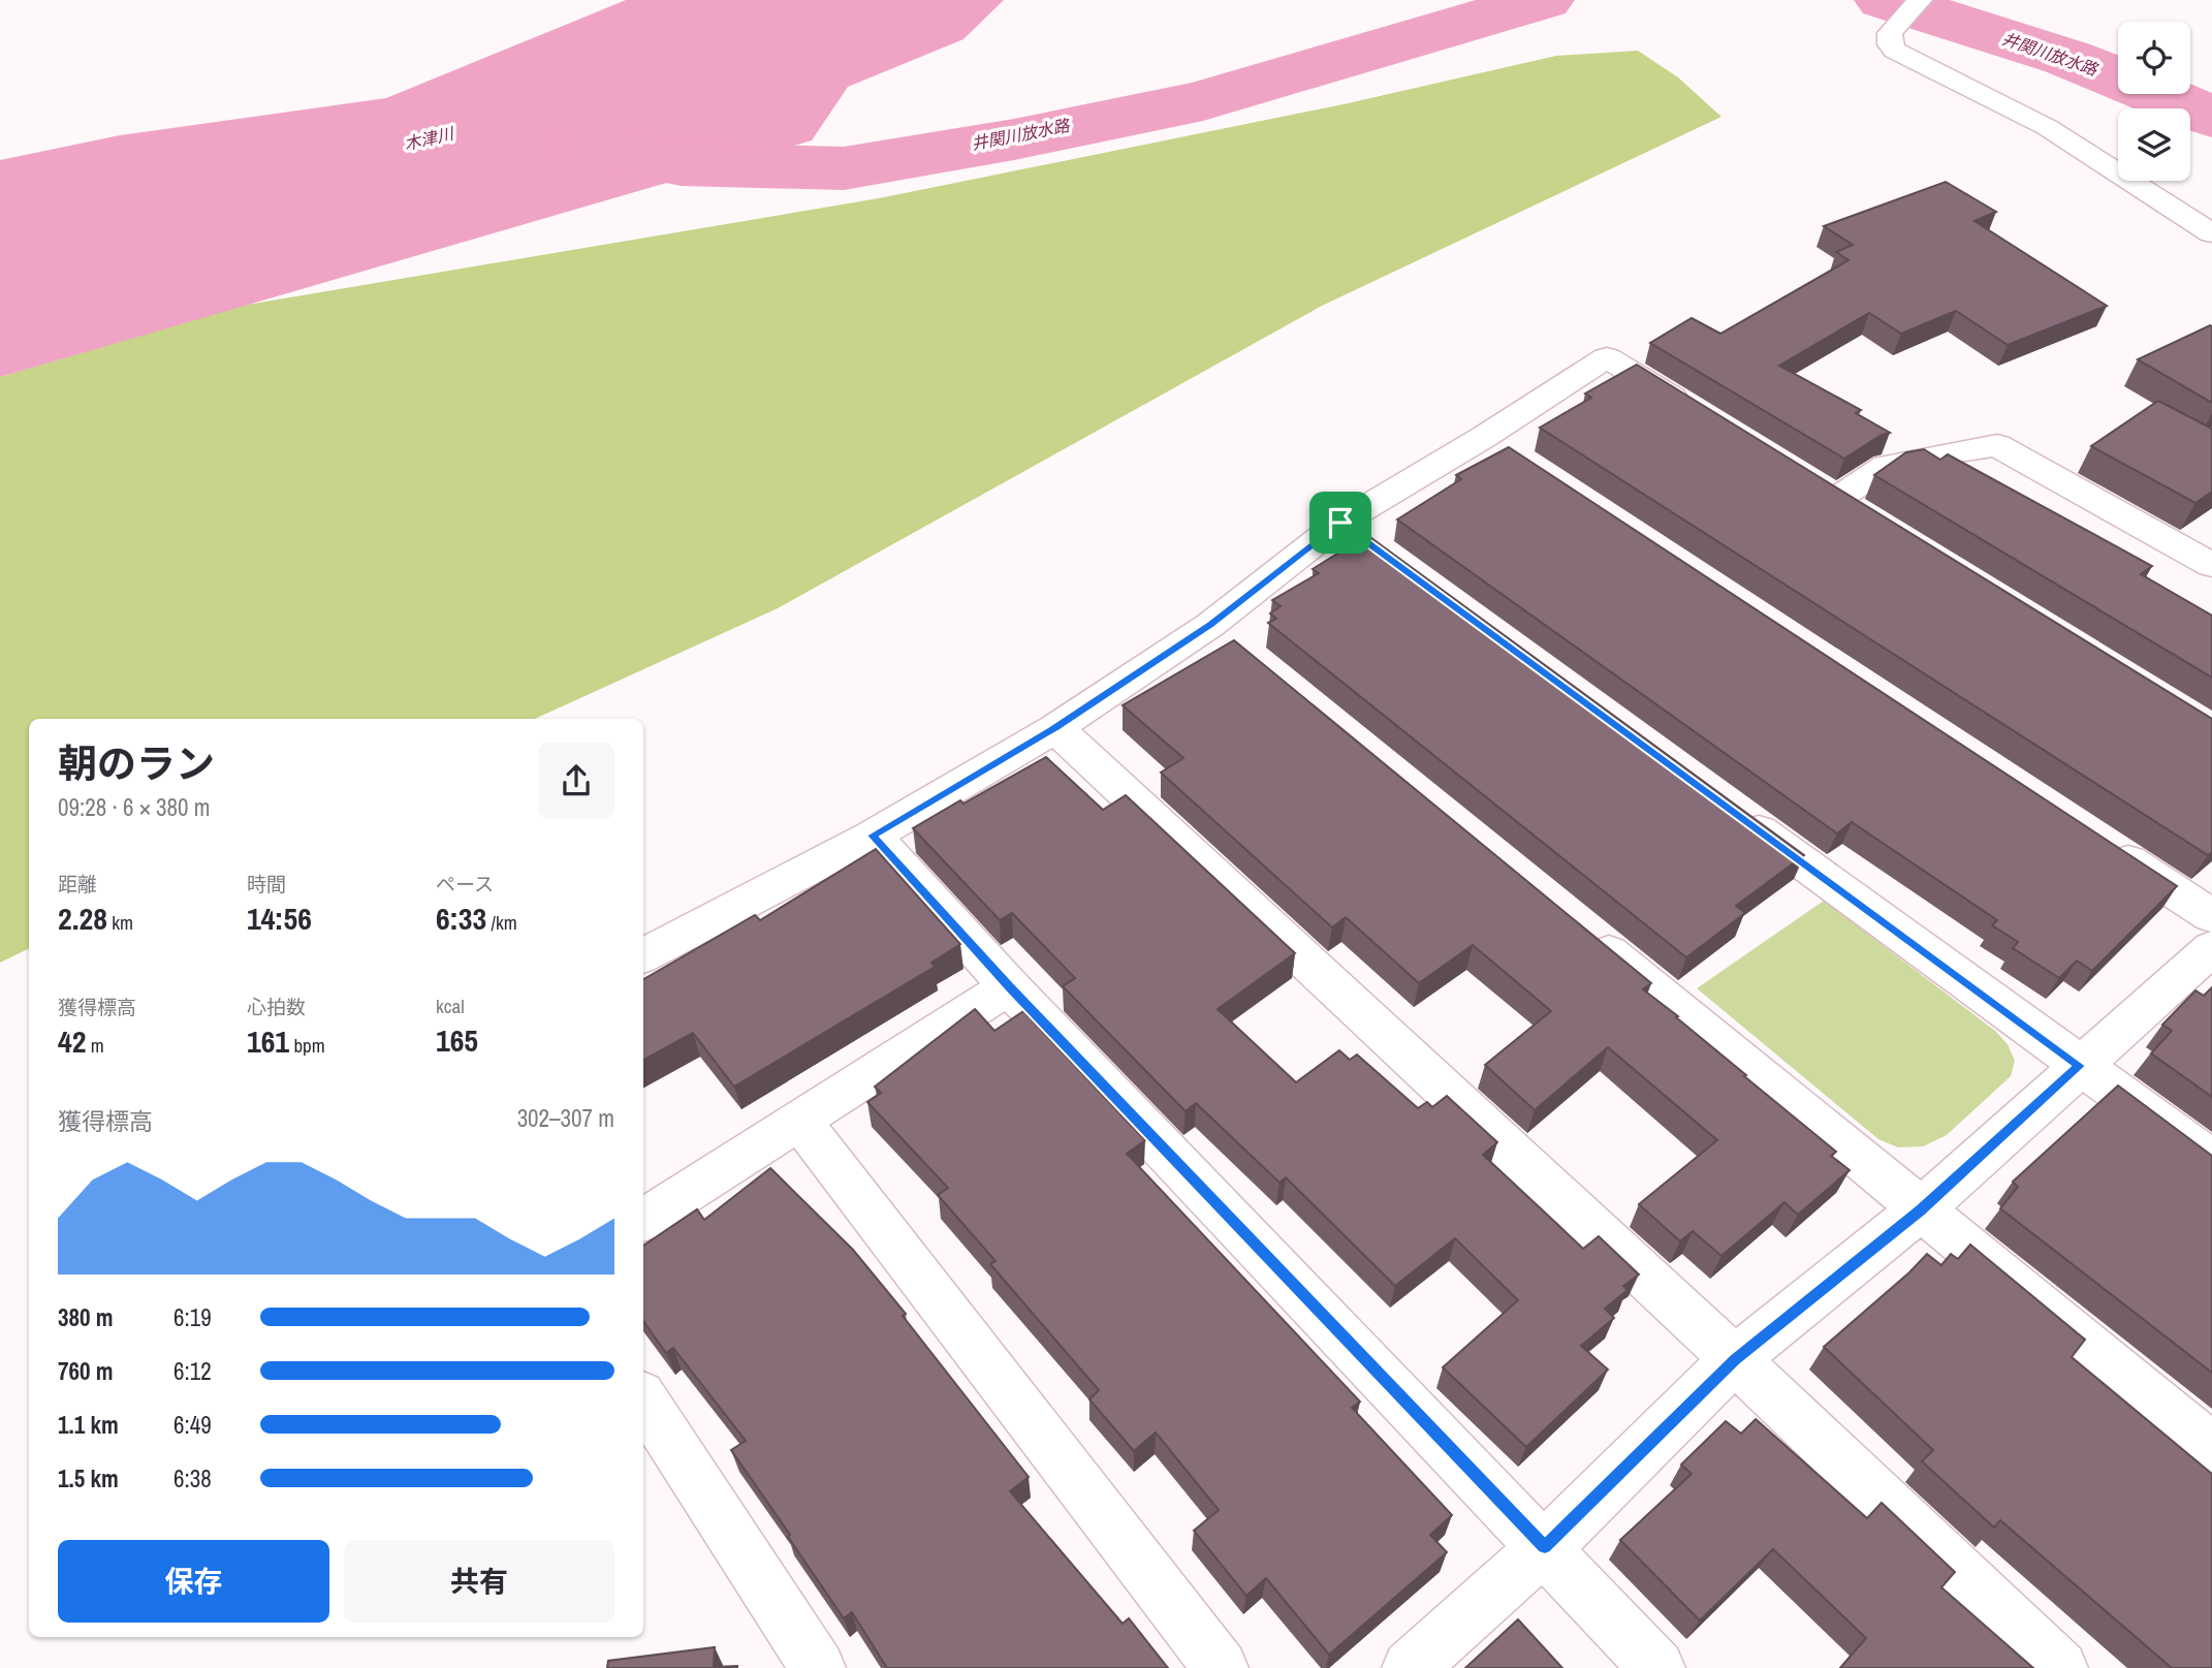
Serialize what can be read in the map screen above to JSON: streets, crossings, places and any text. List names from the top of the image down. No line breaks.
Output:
{"water":["井関川放水路","木津川"],"page":{"heading":["朝のラン","09:28 · 6 × 380 m"],"stats":[["距離","2.28 km"],["時間","14:56"],["ペース","6:33 /km"],["獲得標高","42 m"],["心拍数","161 bpm"],["kcal","165"]],"chart":["獲得標高","302–307 m"],"list":[{"name":"380 m","note":"6:19"},{"name":"760 m","note":"6:12"},{"name":"1.1 km","note":"6:49"},{"name":"1.5 km","note":"6:38"}],"buttons":["保存","共有"]}}
